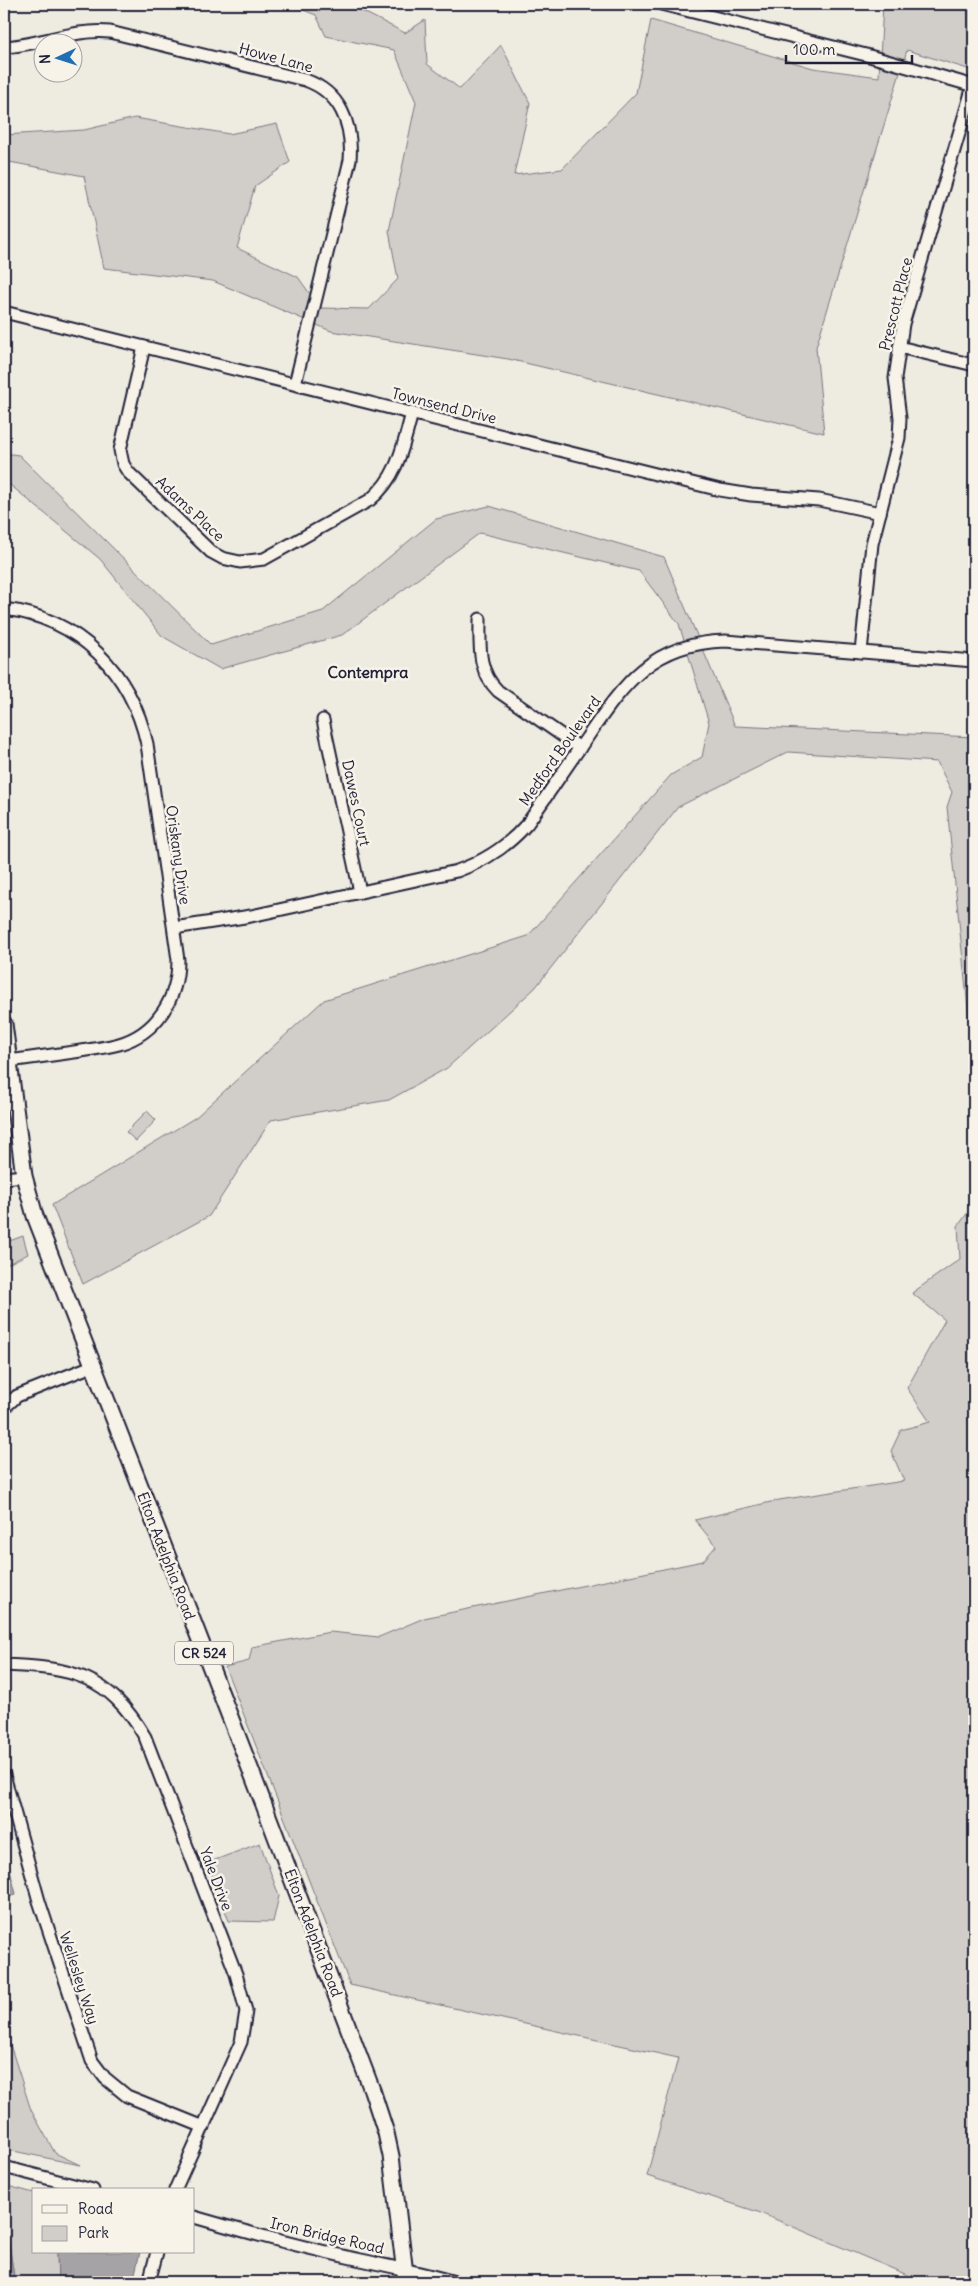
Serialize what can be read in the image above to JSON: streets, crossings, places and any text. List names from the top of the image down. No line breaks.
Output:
{"streets":{"main road":["Elton Adelphia Road","CR 524"],"street":["Howe Lane","Prescott Place","Townsend Drive","Adams Place","Medford Boulevard","Dawes Court","Oriskany Drive","Yale Drive","Wellesley Way","Iron Bridge Road"]},"crossings":[["Howe Lane","Townsend Drive"],["Prescott Place","Townsend Drive"],["Prescott Place","Medford Boulevard"],["Townsend Drive","Adams Place"],["Medford Boulevard","Dawes Court"],["Medford Boulevard","Oriskany Drive"],["Oriskany Drive","Elton Adelphia Road"],["Elton Adelphia Road","Iron Bridge Road"],["Yale Drive","Wellesley Way"]],"districts":["Contempra"],"legend":["Road","Park"],"scale_bar":"100 m","north":"left"}
